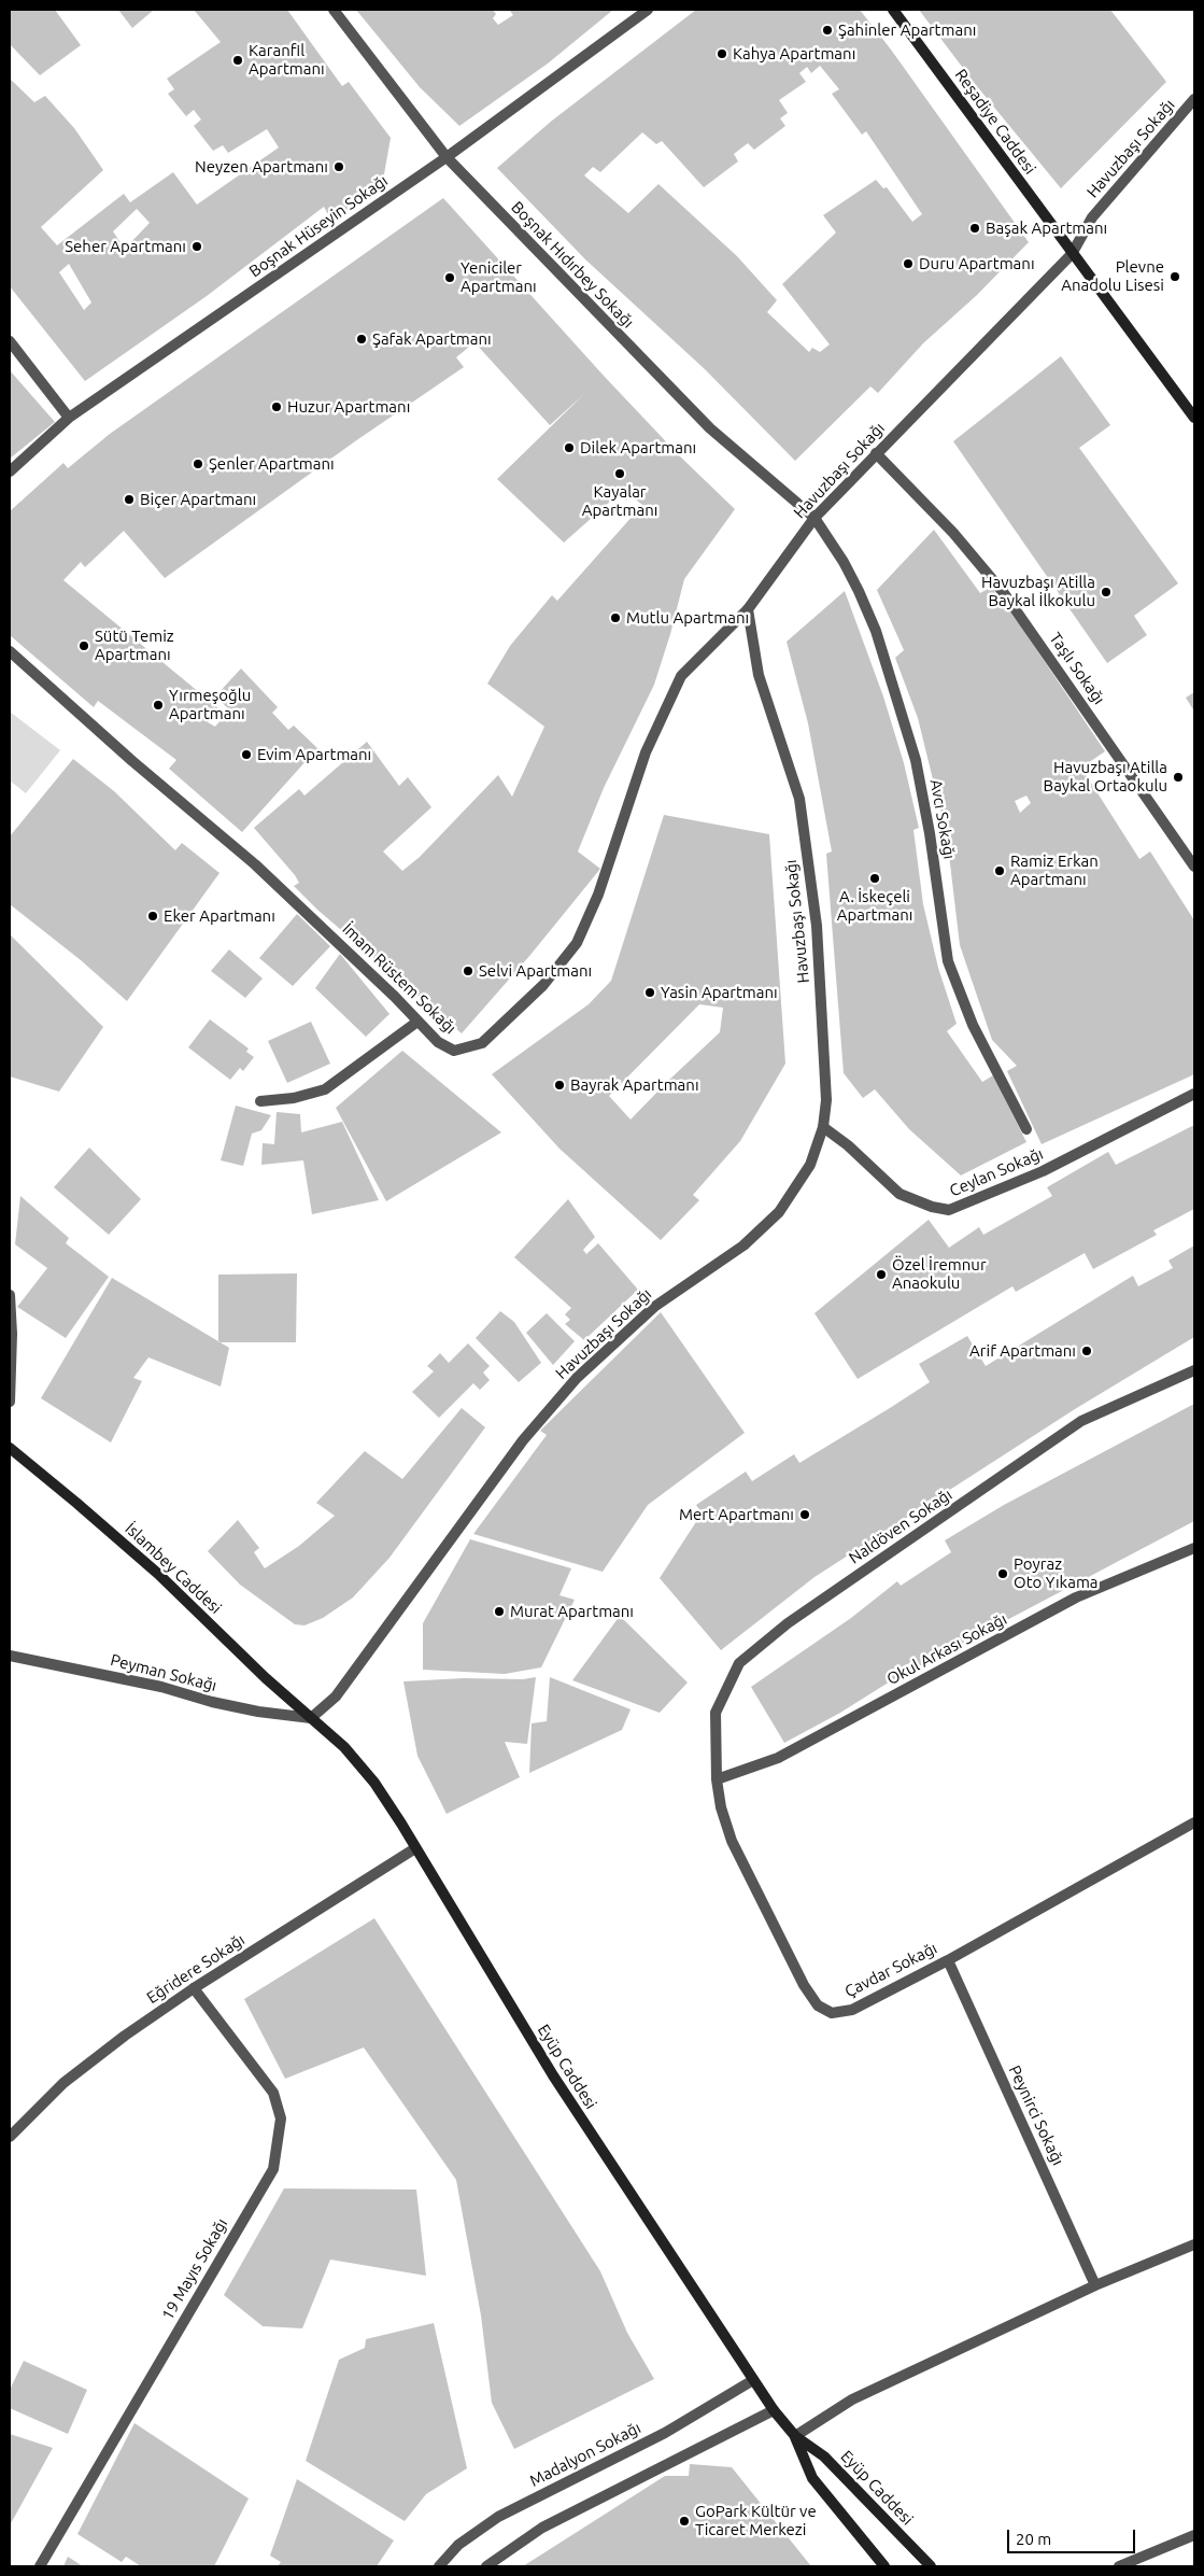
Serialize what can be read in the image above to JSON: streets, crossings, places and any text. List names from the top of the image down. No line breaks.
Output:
{"streets":{"main road":["Reşadiye Caddesi","İslambey Caddesi","Eyüp Caddesi"],"street":["Havuzbaşı Sokağı","Boşnak Hüseyin Sokağı","Boşnak Hıdırbey Sokağı","Taşlı Sokağı","Avcı Sokağı","İmam Rüstem Sokağı","Ceylan Sokağı","Naldöven Sokağı","Okul Arkası Sokağı","Peyman Sokağı","Eğridere Sokağı","Çavdar Sokağı","Peynirci Sokağı","19 Mayıs Sokağı","Madalyon Sokağı"]},"crossings":[["Reşadiye Caddesi","Havuzbaşı Sokağı"],["Havuzbaşı Sokağı","Boşnak Hıdırbey Sokağı"],["Havuzbaşı Sokağı","Taşlı Sokağı"],["Havuzbaşı Sokağı","Avcı Sokağı"],["Havuzbaşı Sokağı","İmam Rüstem Sokağı"],["Havuzbaşı Sokağı","Ceylan Sokağı"],["Havuzbaşı Sokağı","İslambey Caddesi"],["Havuzbaşı Sokağı","Peyman Sokağı"],["Havuzbaşı Sokağı","Eyüp Caddesi"],["Boşnak Hüseyin Sokağı","Boşnak Hıdırbey Sokağı"],["Boşnak Hıdırbey Sokağı","Avcı Sokağı"],["Naldöven Sokağı","Okul Arkası Sokağı"],["Naldöven Sokağı","Çavdar Sokağı"],["İslambey Caddesi","Peyman Sokağı"],["İslambey Caddesi","Eyüp Caddesi"],["Okul Arkası Sokağı","Çavdar Sokağı"],["Peyman Sokağı","Eyüp Caddesi"],["Eğridere Sokağı","Eyüp Caddesi"],["Eğridere Sokağı","19 Mayıs Sokağı"],["Çavdar Sokağı","Peynirci Sokağı"],["Eyüp Caddesi","Madalyon Sokağı"]],"places":["Şahinler Apartmanı","Kahya Apartmanı","Karanfil Apartmanı","Neyzen Apartmanı","Başak Apartmanı","Seher Apartmanı","Duru Apartmanı","Plevne Anadolu Lisesi","Yeniciler Apartmanı","Şafak Apartmanı","Huzur Apartmanı","Dilek Apartmanı","Şenler Apartmanı","Kayalar Apartmanı","Biçer Apartmanı","Havuzbaşı Atilla Baykal İlkokulu","Mutlu Apartmanı","Sütü Temiz Apartmanı","Yırmeşoğlu Apartmanı","Evim Apartmanı","Havuzbaşı Atilla Baykal Ortaokulu","Ramiz Erkan Apartmanı","A. İskeçeli Apartmanı","Eker Apartmanı","Selvi Apartmanı","Yasin Apartmanı","Bayrak Apartmanı","Özel İremnur Anaokulu","Arif Apartmanı","Mert Apartmanı","Poyraz Oto Yıkama","Murat Apartmanı","GoPark Kültür ve Ticaret Merkezi"],"scale_bar":"20 m"}
